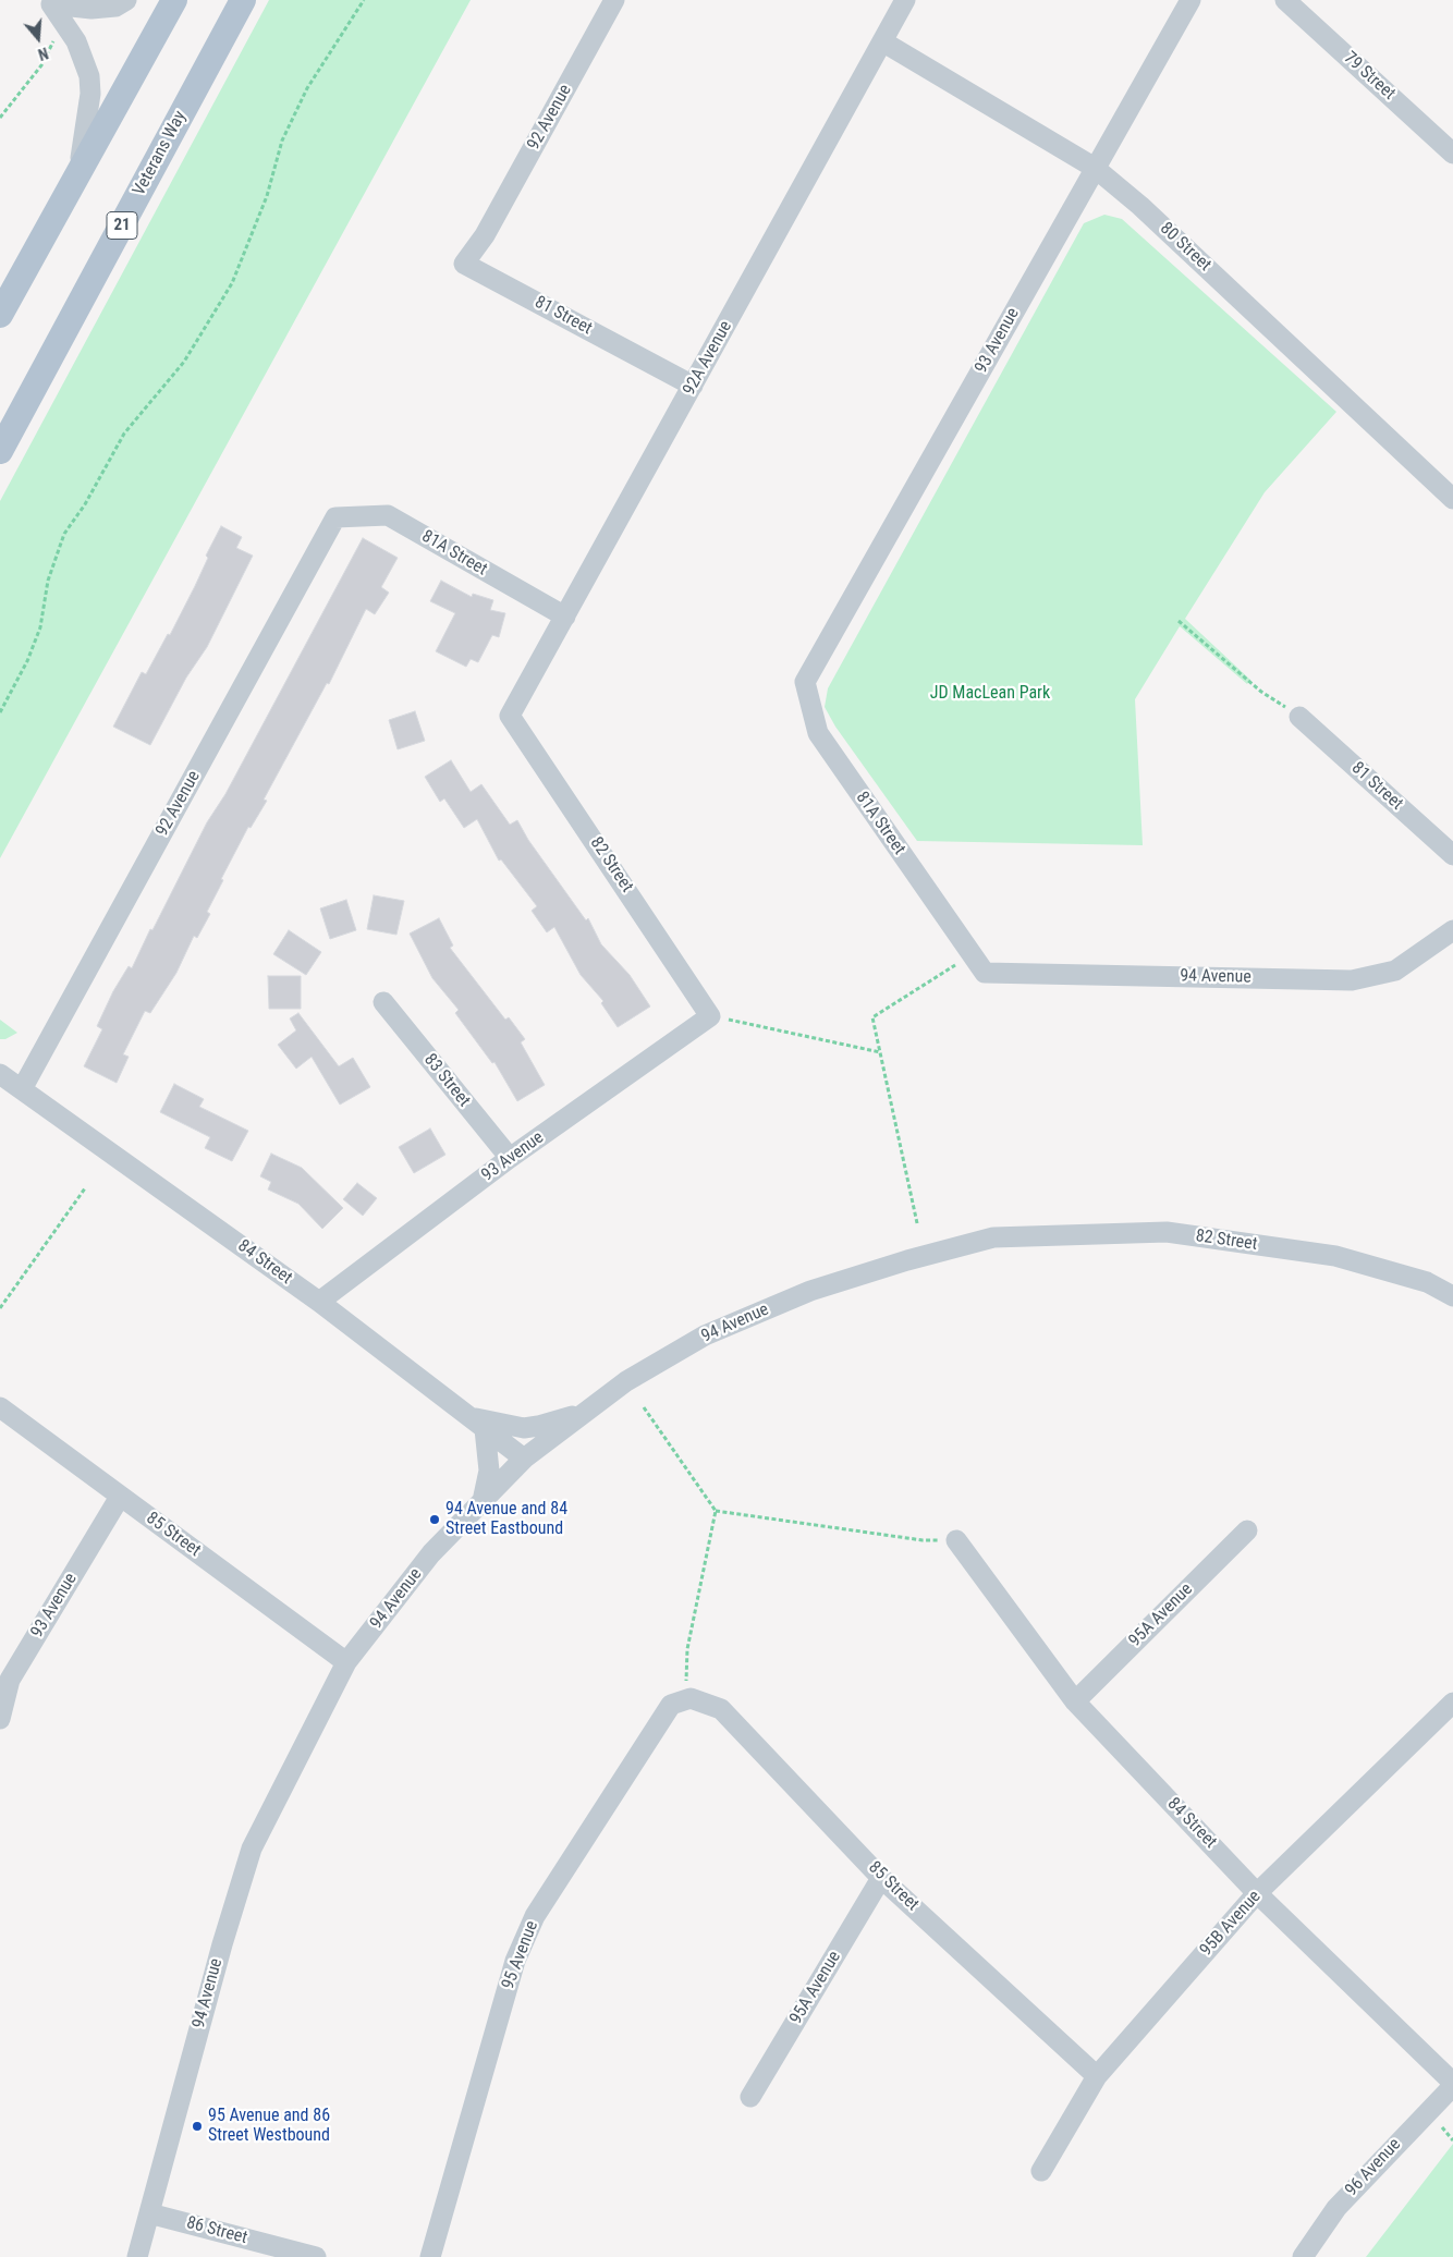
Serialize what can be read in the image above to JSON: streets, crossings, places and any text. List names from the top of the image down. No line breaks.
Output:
{"streets":{"main road":["Veterans Way","21"],"street":["79 Street","92 Avenue","80 Street","81 Street","93 Avenue","92A Avenue","81A Street","82 Street","94 Avenue","83 Street","84 Street","85 Street","95A Avenue","95B Avenue","95 Avenue","96 Avenue","86 Street"]},"crossings":[["92 Avenue","81 Street"],["92 Avenue","81A Street"],["92 Avenue","84 Street"],["80 Street","93 Avenue"],["80 Street","92A Avenue"],["81 Street","92A Avenue"],["93 Avenue","81A Street"],["93 Avenue","82 Street"],["93 Avenue","83 Street"],["93 Avenue","84 Street"],["93 Avenue","85 Street"],["92A Avenue","81A Street"],["92A Avenue","82 Street"],["81A Street","94 Avenue"],["82 Street","94 Avenue"],["94 Avenue","84 Street"],["94 Avenue","85 Street"],["94 Avenue","86 Street"],["84 Street","95A Avenue"],["84 Street","95B Avenue"],["84 Street","96 Avenue"],["85 Street","95A Avenue"],["85 Street","95B Avenue"],["85 Street","95 Avenue"]],"parks":["JD MacLean Park"],"places":["94 Avenue and 84 Street Eastbound","95 Avenue and 86 Street Westbound"],"north":"bottom"}
